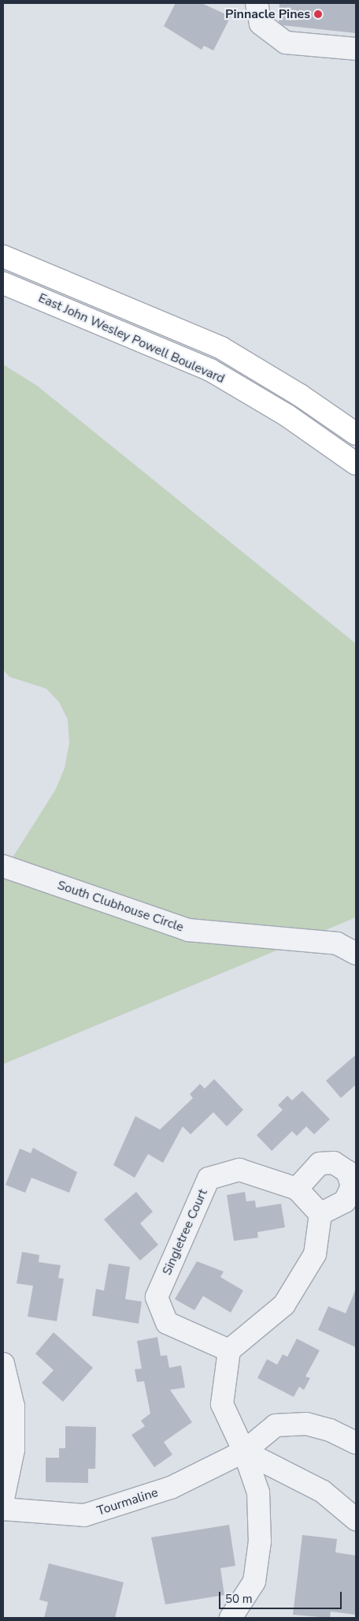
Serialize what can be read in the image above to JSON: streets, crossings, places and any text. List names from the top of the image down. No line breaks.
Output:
{"streets":{"main road":["East John Wesley Powell Boulevard"],"street":["South Clubhouse Circle","Singletree Court","Tourmaline"]},"places":["Pinnacle Pines"],"scale_bar":"50 m"}
